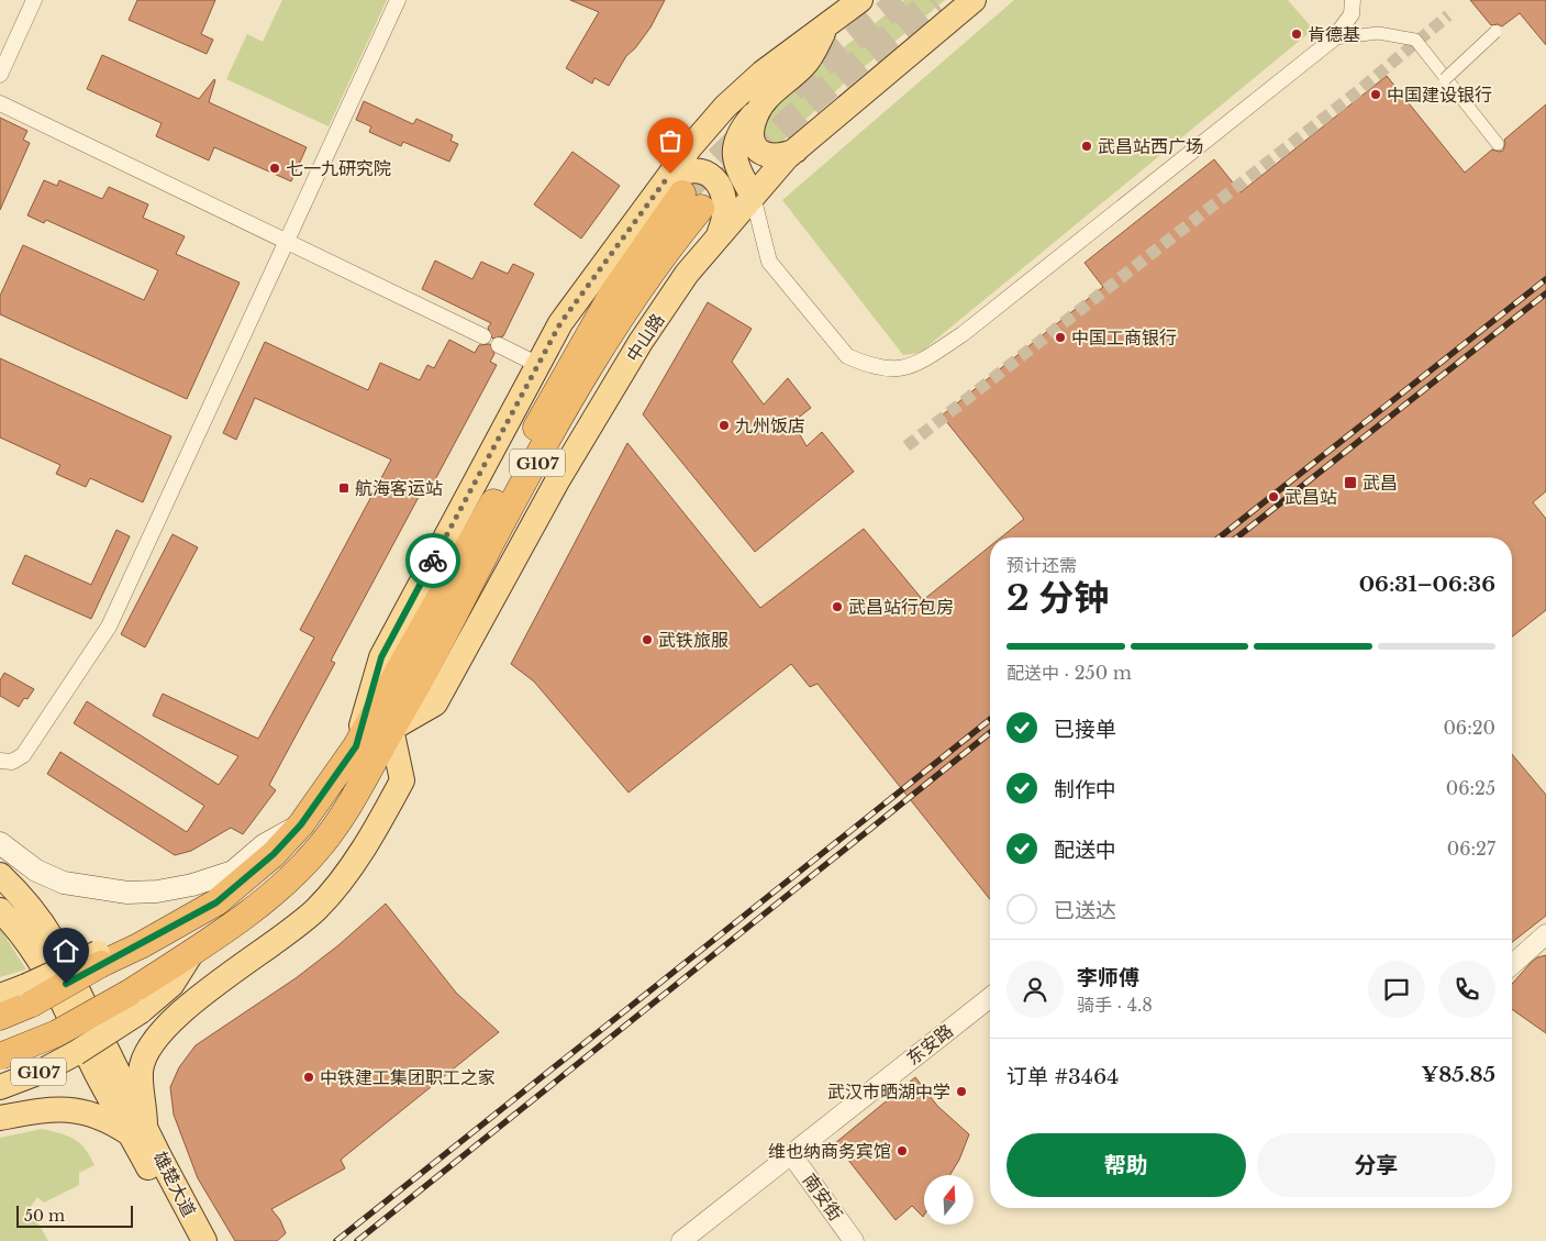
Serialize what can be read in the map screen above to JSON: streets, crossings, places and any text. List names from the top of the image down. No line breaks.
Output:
{"streets":{"highway":["G107"],"main road":["中山路","雄楚大道"],"street":["东安路","南安街"]},"crossings":[["中山路","G107"],["东安路","南安街"]],"places":{"other":["肯德基","中国建设银行","武昌站西广场","七一九研究院","中国工商银行","九州饭店","武昌站","武昌站行包房","武铁旅服","中铁建工集团职工之家","武汉市晒湖中学","维也纳商务宾馆"],"transit":["武昌","航海客运站"]},"scale_bar":"50 m","north":"top","page":{"heading":["2 分钟","预计还需","06:31–06:36"],"panel":["李师傅","骑手 · 4.8","订单 #3464","¥85.85"],"bar":"配送中 · 250 m","list":[["已接单","06:20"],["制作中","06:25"],["配送中","06:27"],"已送达"],"buttons":["帮助","分享"],"scale":"50 m"}}
